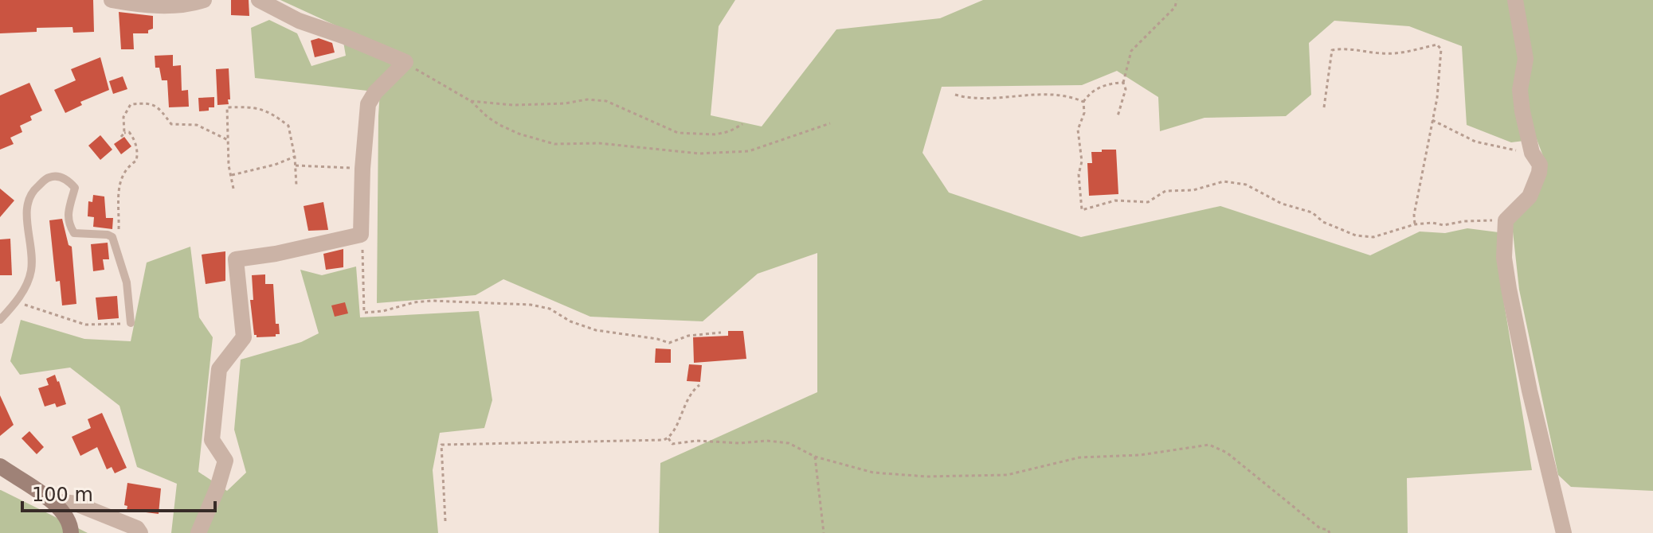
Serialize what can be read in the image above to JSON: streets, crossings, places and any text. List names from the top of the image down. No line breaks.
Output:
{"scale_bar":"100 m"}
